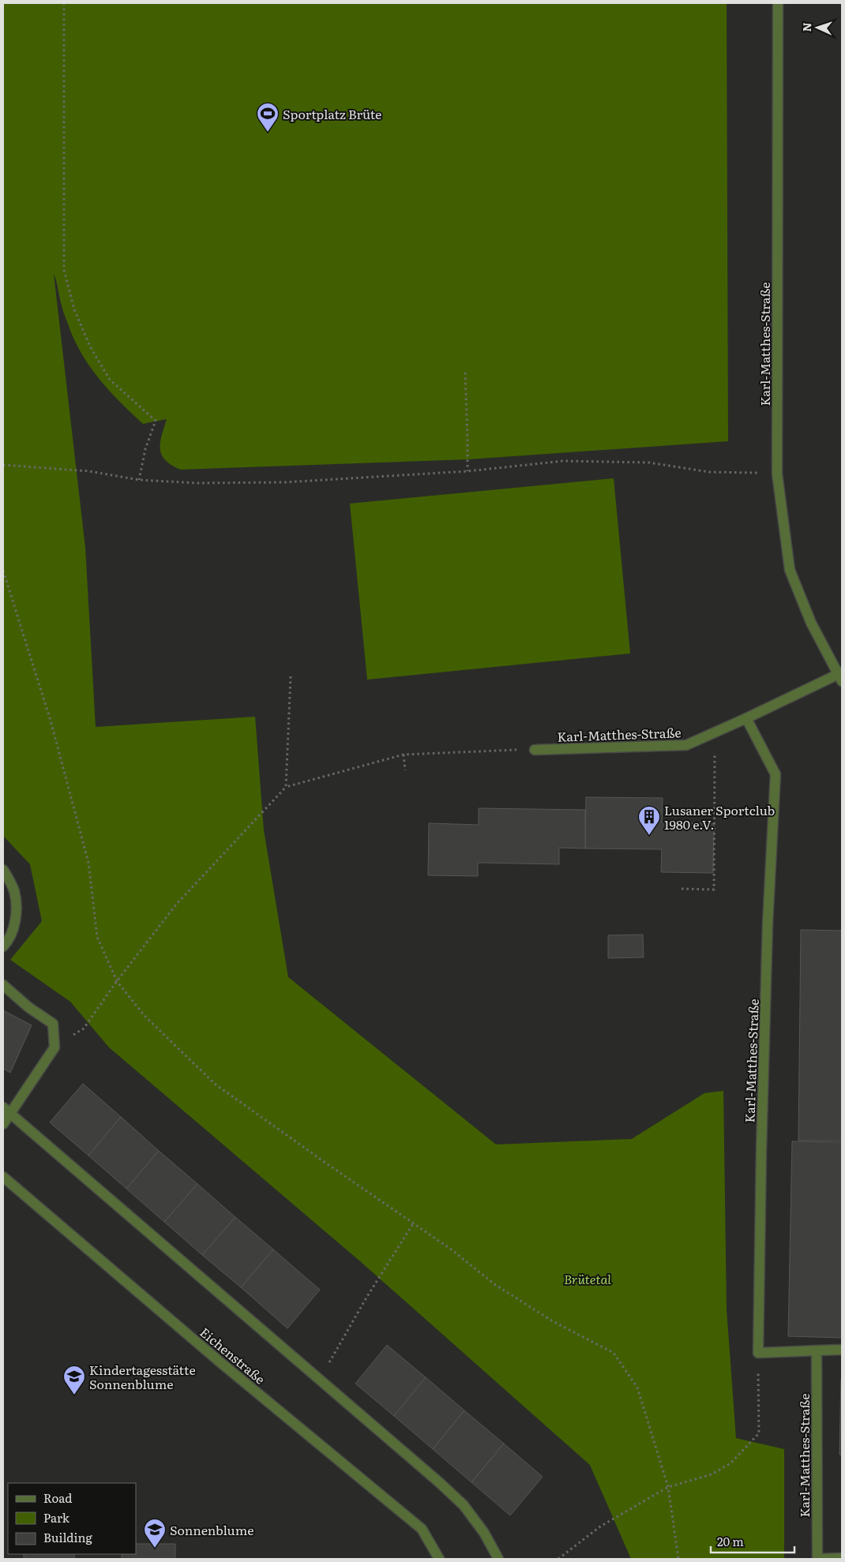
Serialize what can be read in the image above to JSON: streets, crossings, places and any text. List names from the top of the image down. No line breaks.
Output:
{"streets":{"street":["Karl-Matthes-Straße","Eichenstraße"]},"parks":["Brütetal"],"places":{"sports":["Sportplatz Brüte"],"building":["Lusaner Sportclub 1980 e.V."],"school or university":["Kindertagesstätte Sonnenblume","Sonnenblume"]},"legend":["Road","Park","Building"],"scale_bar":"20 m","north":"left"}
